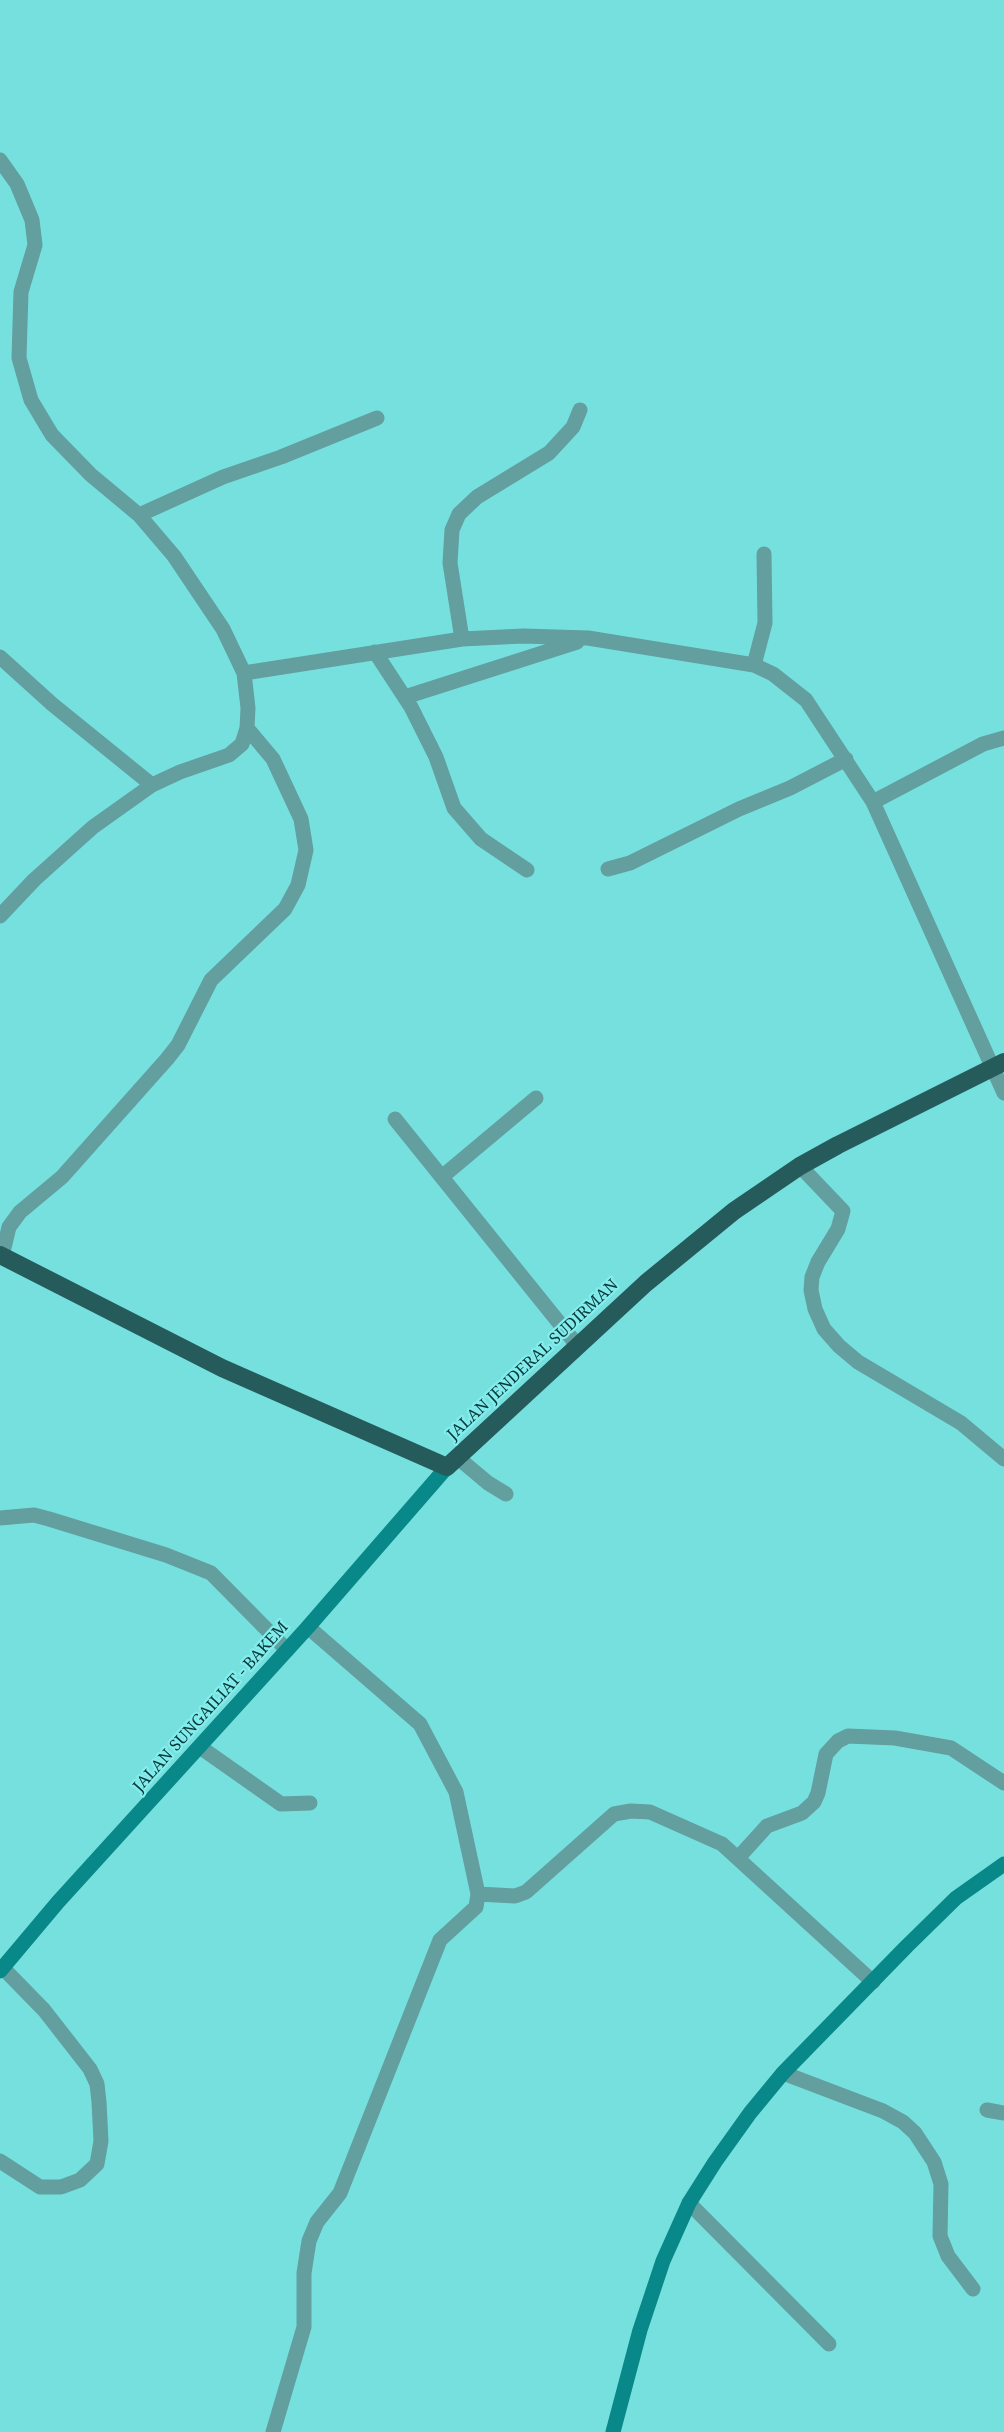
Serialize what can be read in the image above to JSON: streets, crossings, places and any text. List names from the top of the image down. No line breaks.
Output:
{"streets":{"highway":["JALAN JENDERAL SUDIRMAN"],"main road":["JALAN SUNGAILIAT - BAKEM"]},"crossings":[["JALAN JENDERAL SUDIRMAN","JALAN SUNGAILIAT - BAKEM"]]}
